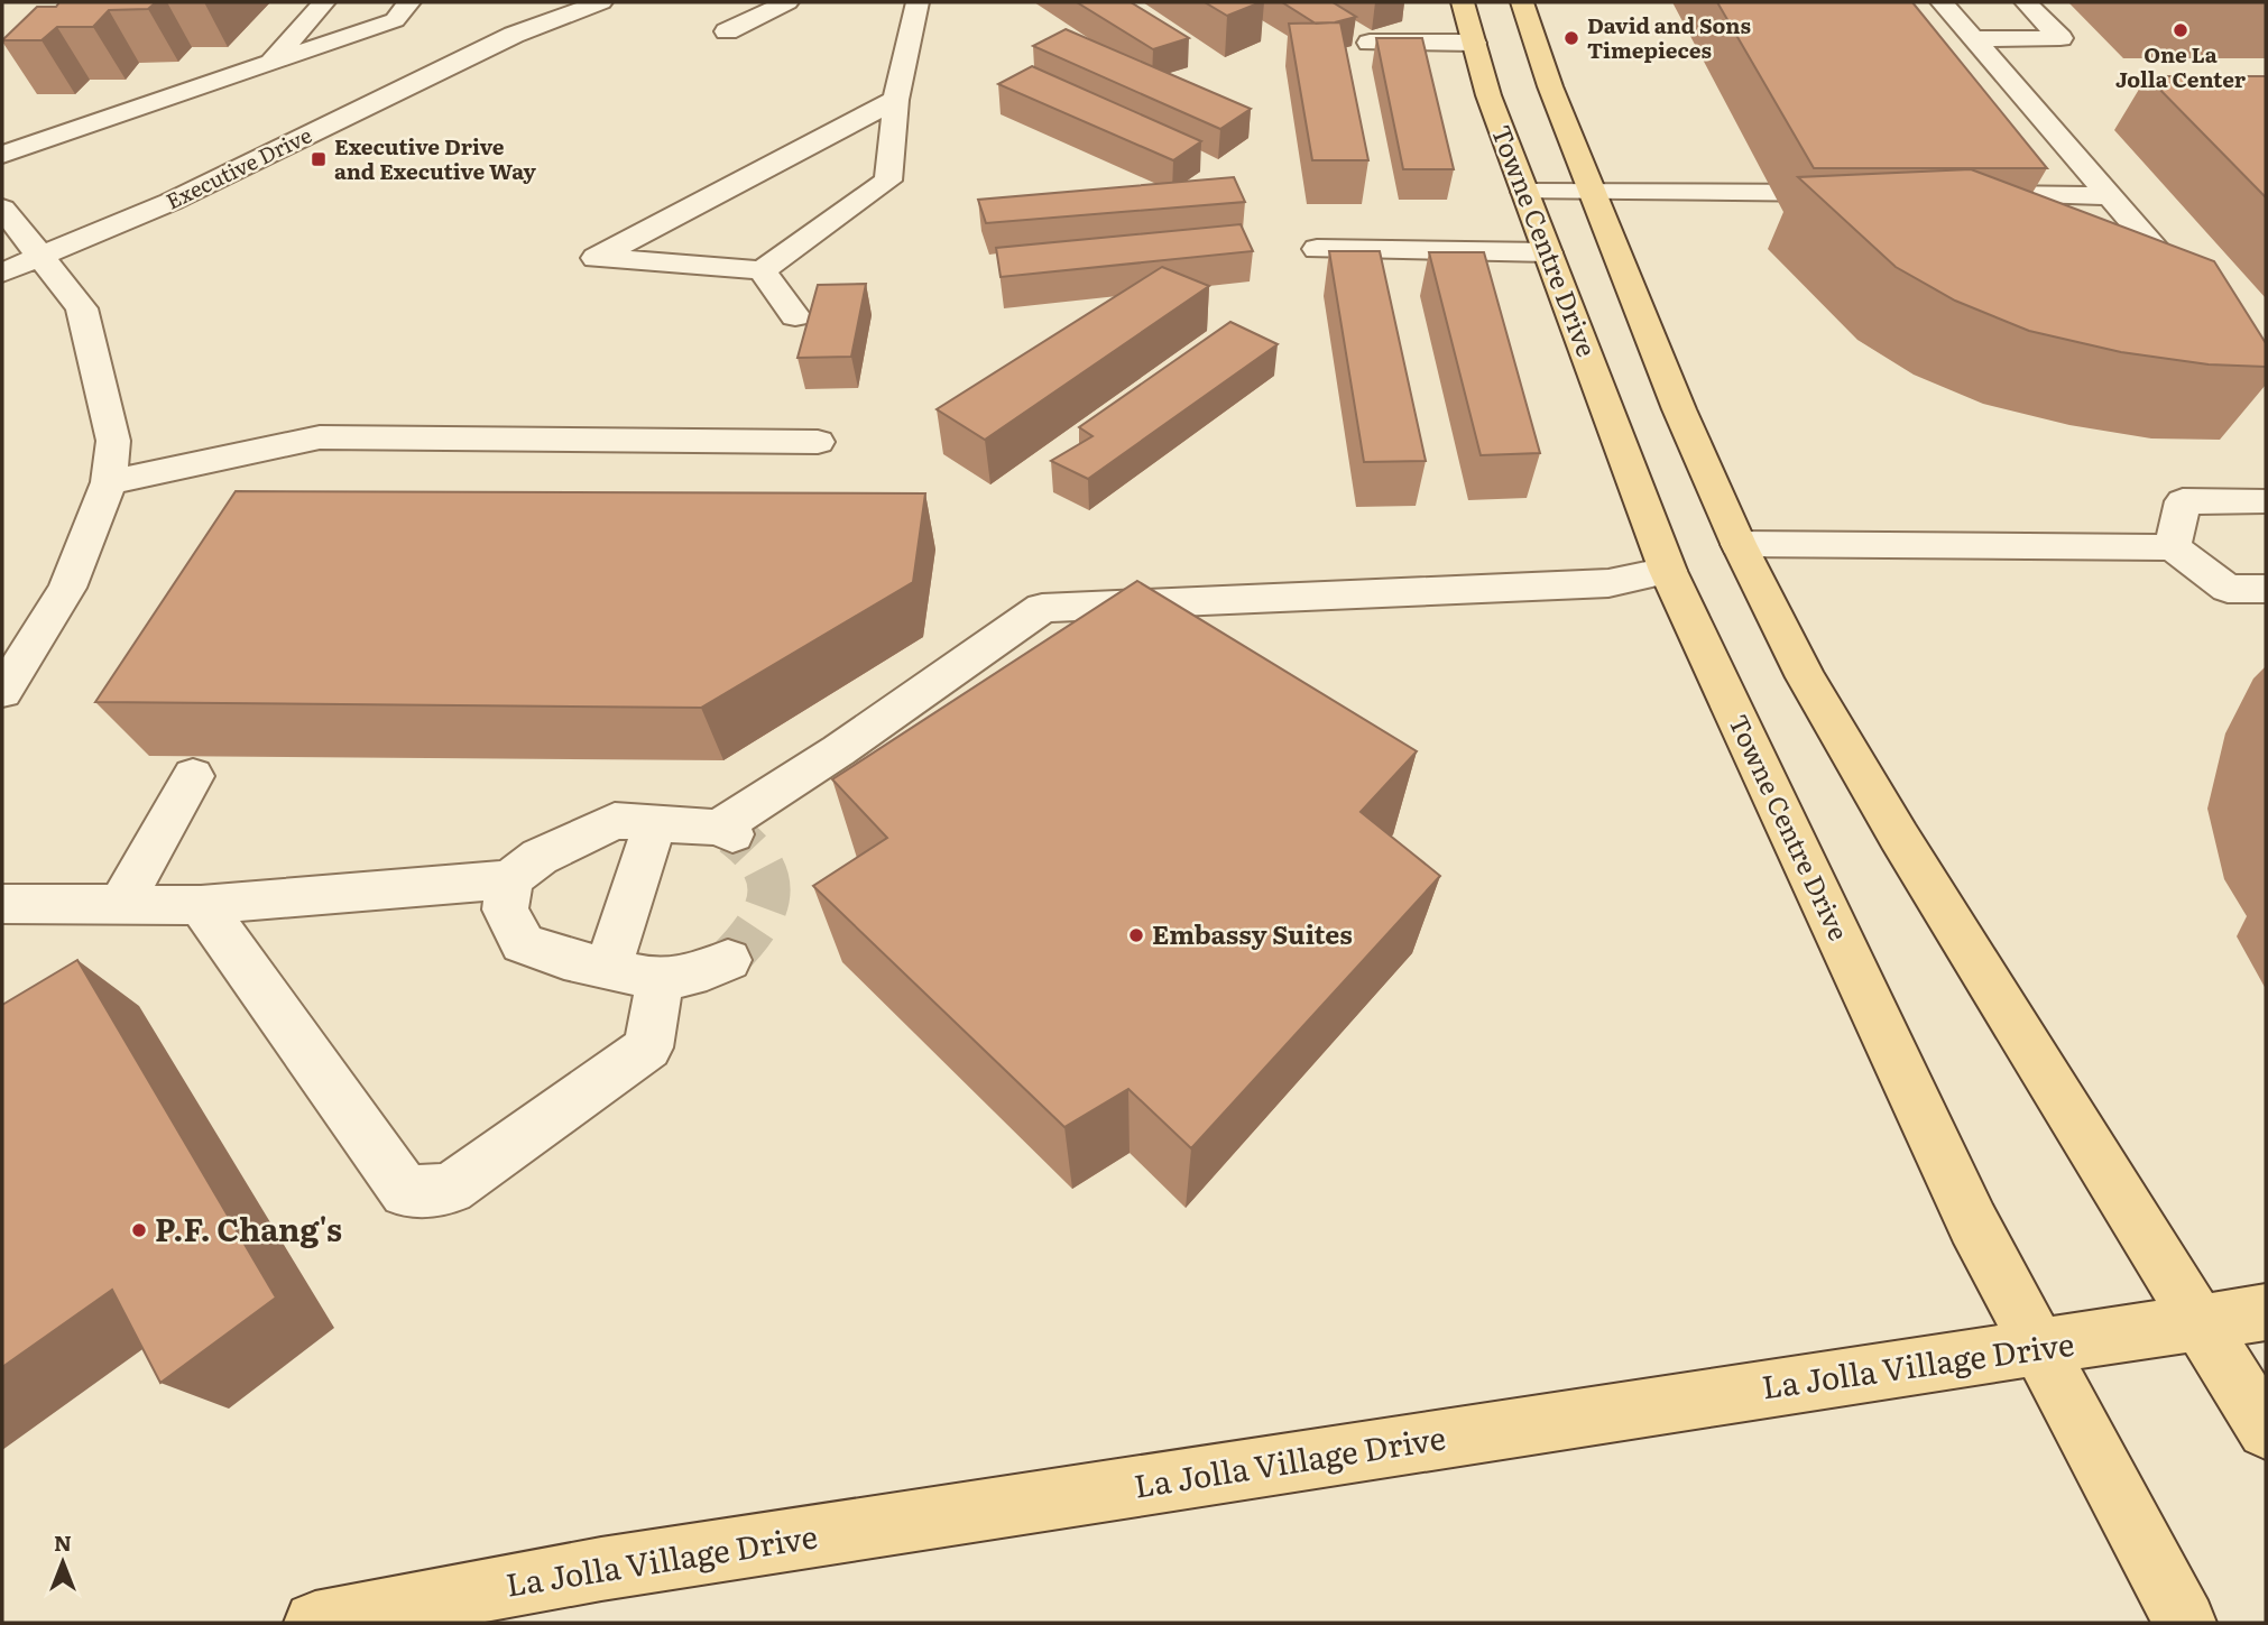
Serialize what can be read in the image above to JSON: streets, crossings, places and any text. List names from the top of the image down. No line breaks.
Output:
{"streets":{"main road":["Towne Centre Drive","La Jolla Village Drive"],"street":["Executive Drive"]},"crossings":[["Towne Centre Drive","La Jolla Village Drive"]],"places":{"other":["One La Jolla Center","David and Sons Timepieces","Embassy Suites","P.F. Chang's"],"transit":["Executive Drive and Executive Way"]},"north":"top"}
